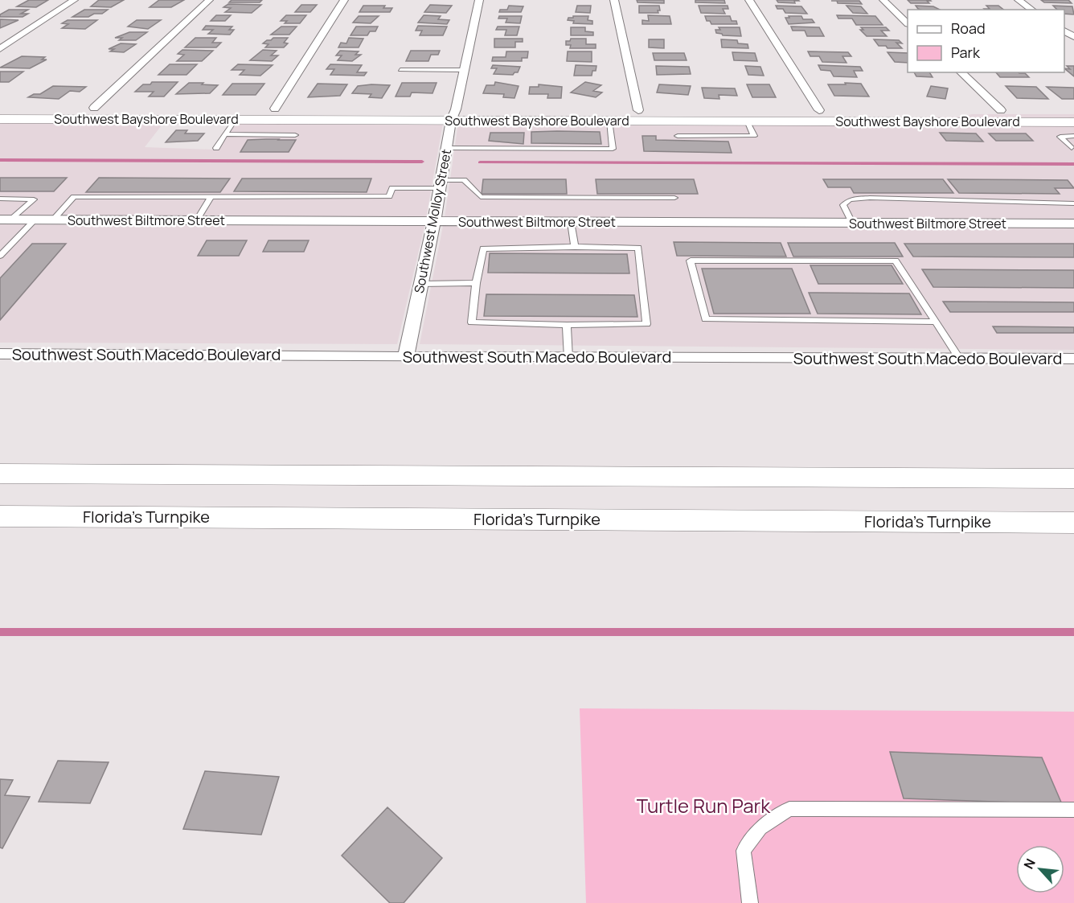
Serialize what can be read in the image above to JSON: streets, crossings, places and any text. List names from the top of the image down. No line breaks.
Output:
{"streets":{"highway":["Florida's Turnpike"],"main road":["Southwest Bayshore Boulevard"],"street":["Southwest Biltmore Street","Southwest Molloy Street","Southwest South Macedo Boulevard"]},"crossings":[["Southwest Bayshore Boulevard","Southwest Molloy Street"],["Southwest Biltmore Street","Southwest Molloy Street"],["Southwest Molloy Street","Southwest South Macedo Boulevard"]],"parks":["Turtle Run Park"],"legend":["Road","Park"],"north":"top left"}
